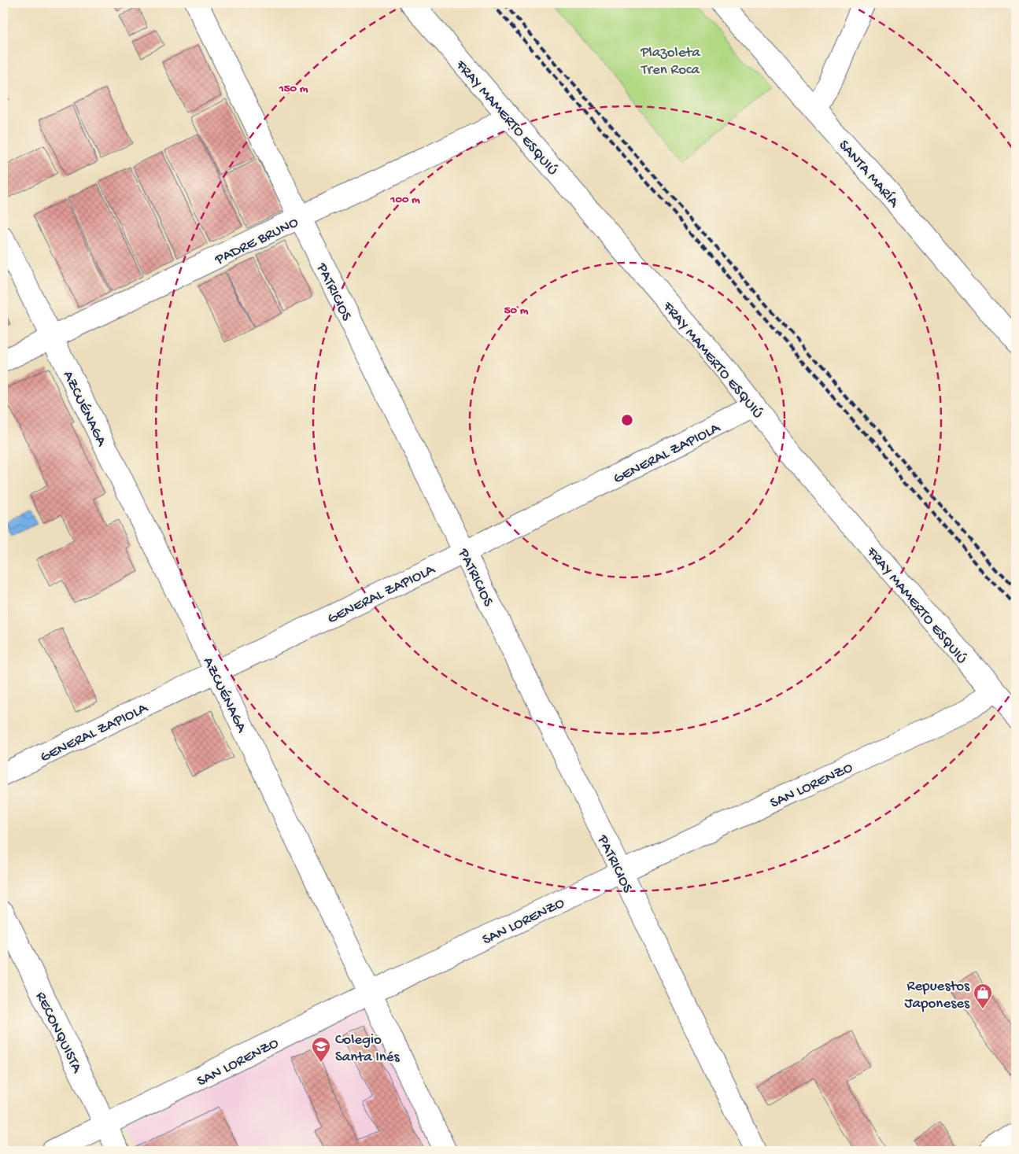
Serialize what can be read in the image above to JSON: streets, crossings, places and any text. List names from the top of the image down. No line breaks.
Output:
{"streets":{"street":["FRAY MAMERTO ESQUIÚ","SANTA MARÍA","PADRE BRUNO","PATRICIOS","AZCUÉNAGA","GENERAL ZAPIOLA","SAN LORENZO","RECONQUISTA"]},"crossings":[["FRAY MAMERTO ESQUIÚ","PADRE BRUNO"],["FRAY MAMERTO ESQUIÚ","GENERAL ZAPIOLA"],["FRAY MAMERTO ESQUIÚ","SAN LORENZO"],["PADRE BRUNO","PATRICIOS"],["PADRE BRUNO","AZCUÉNAGA"],["PATRICIOS","GENERAL ZAPIOLA"],["PATRICIOS","SAN LORENZO"],["AZCUÉNAGA","GENERAL ZAPIOLA"],["AZCUÉNAGA","SAN LORENZO"],["SAN LORENZO","RECONQUISTA"]],"parks":["Plazoleta Tren Roca"],"places":{"shop":["Repuestos Japoneses"],"school or university":["Colegio Santa Inés"]},"rings":["150 m","100 m","50 m"]}
